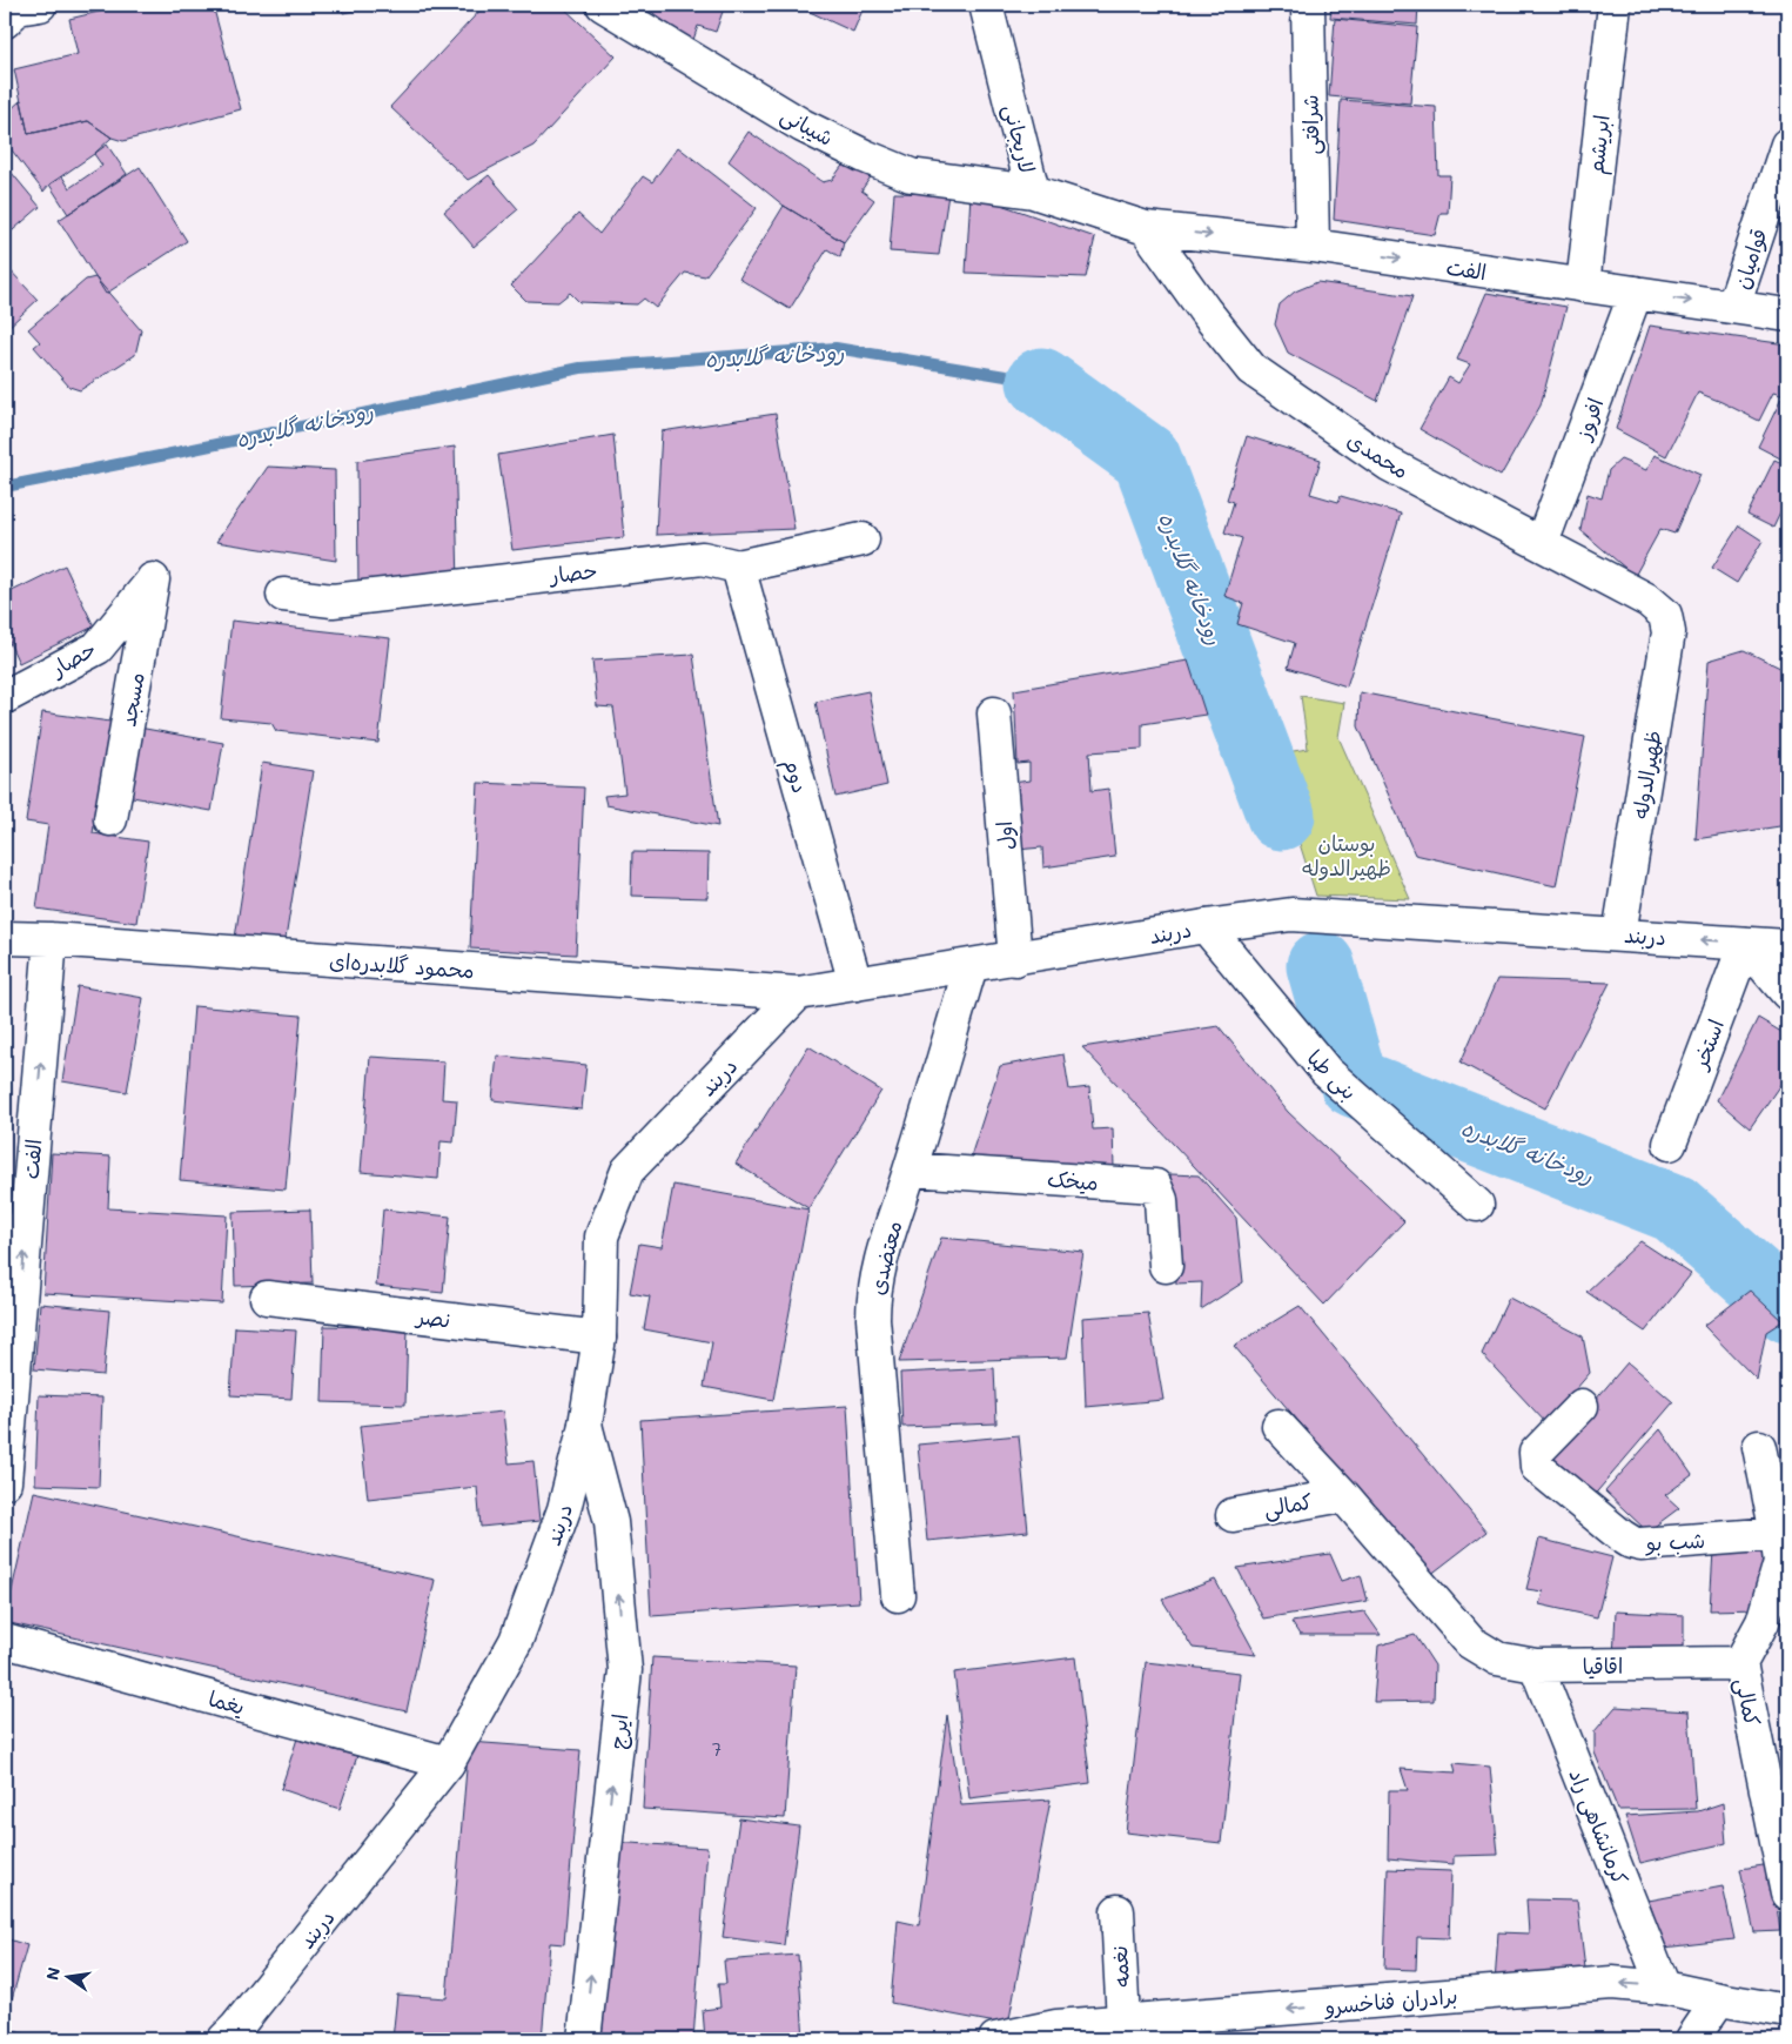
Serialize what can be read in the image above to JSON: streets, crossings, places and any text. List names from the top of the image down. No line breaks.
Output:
{"streets":{"street":["شرافتی","شیبانی","لاریجانی","ابریشم","قوامیان","الفت","افروز","محمدی","حصار","مسجد","ظهیرالدوله","دوم","اول","دربند","محمود گلابدره‌ای","استخر","بنی طبا","میخک","معتضدی","نصر","کمالی","شب بو","اقاقیا","یغما","ایرج","کرمانشاهی راد","نغمه","برادران فناخسرو"]},"crossings":[["شرافتی","الفت"],["شیبانی","لاریجانی"],["لاریجانی","الفت"],["لاریجانی","محمدی"],["ابریشم","الفت"],["قوامیان","الفت"],["الفت","افروز"],["الفت","محمدی"],["الفت","محمود گلابدره‌ای"],["افروز","محمدی"],["محمدی","ظهیرالدوله"],["حصار","مسجد"],["حصار","دوم"],["ظهیرالدوله","دربند"],["دوم","دربند"],["اول","دربند"],["دربند","محمود گلابدره‌ای"],["دربند","استخر"],["دربند","بنی طبا"],["دربند","معتضدی"],["دربند","نصر"],["دربند","یغما"],["دربند","ایرج"],["میخک","معتضدی"],["کمالی","شب بو"],["کمالی","اقاقیا"],["اقاقیا","کرمانشاهی راد"],["کرمانشاهی راد","برادران فناخسرو"],["نغمه","برادران فناخسرو"]],"one_way":["ایرج","برادران فناخسرو"],"water":["رودخانه گلابدره"],"parks":["بوستان ظهیرالدوله"],"house_numbers":["7"],"north":"left"}
